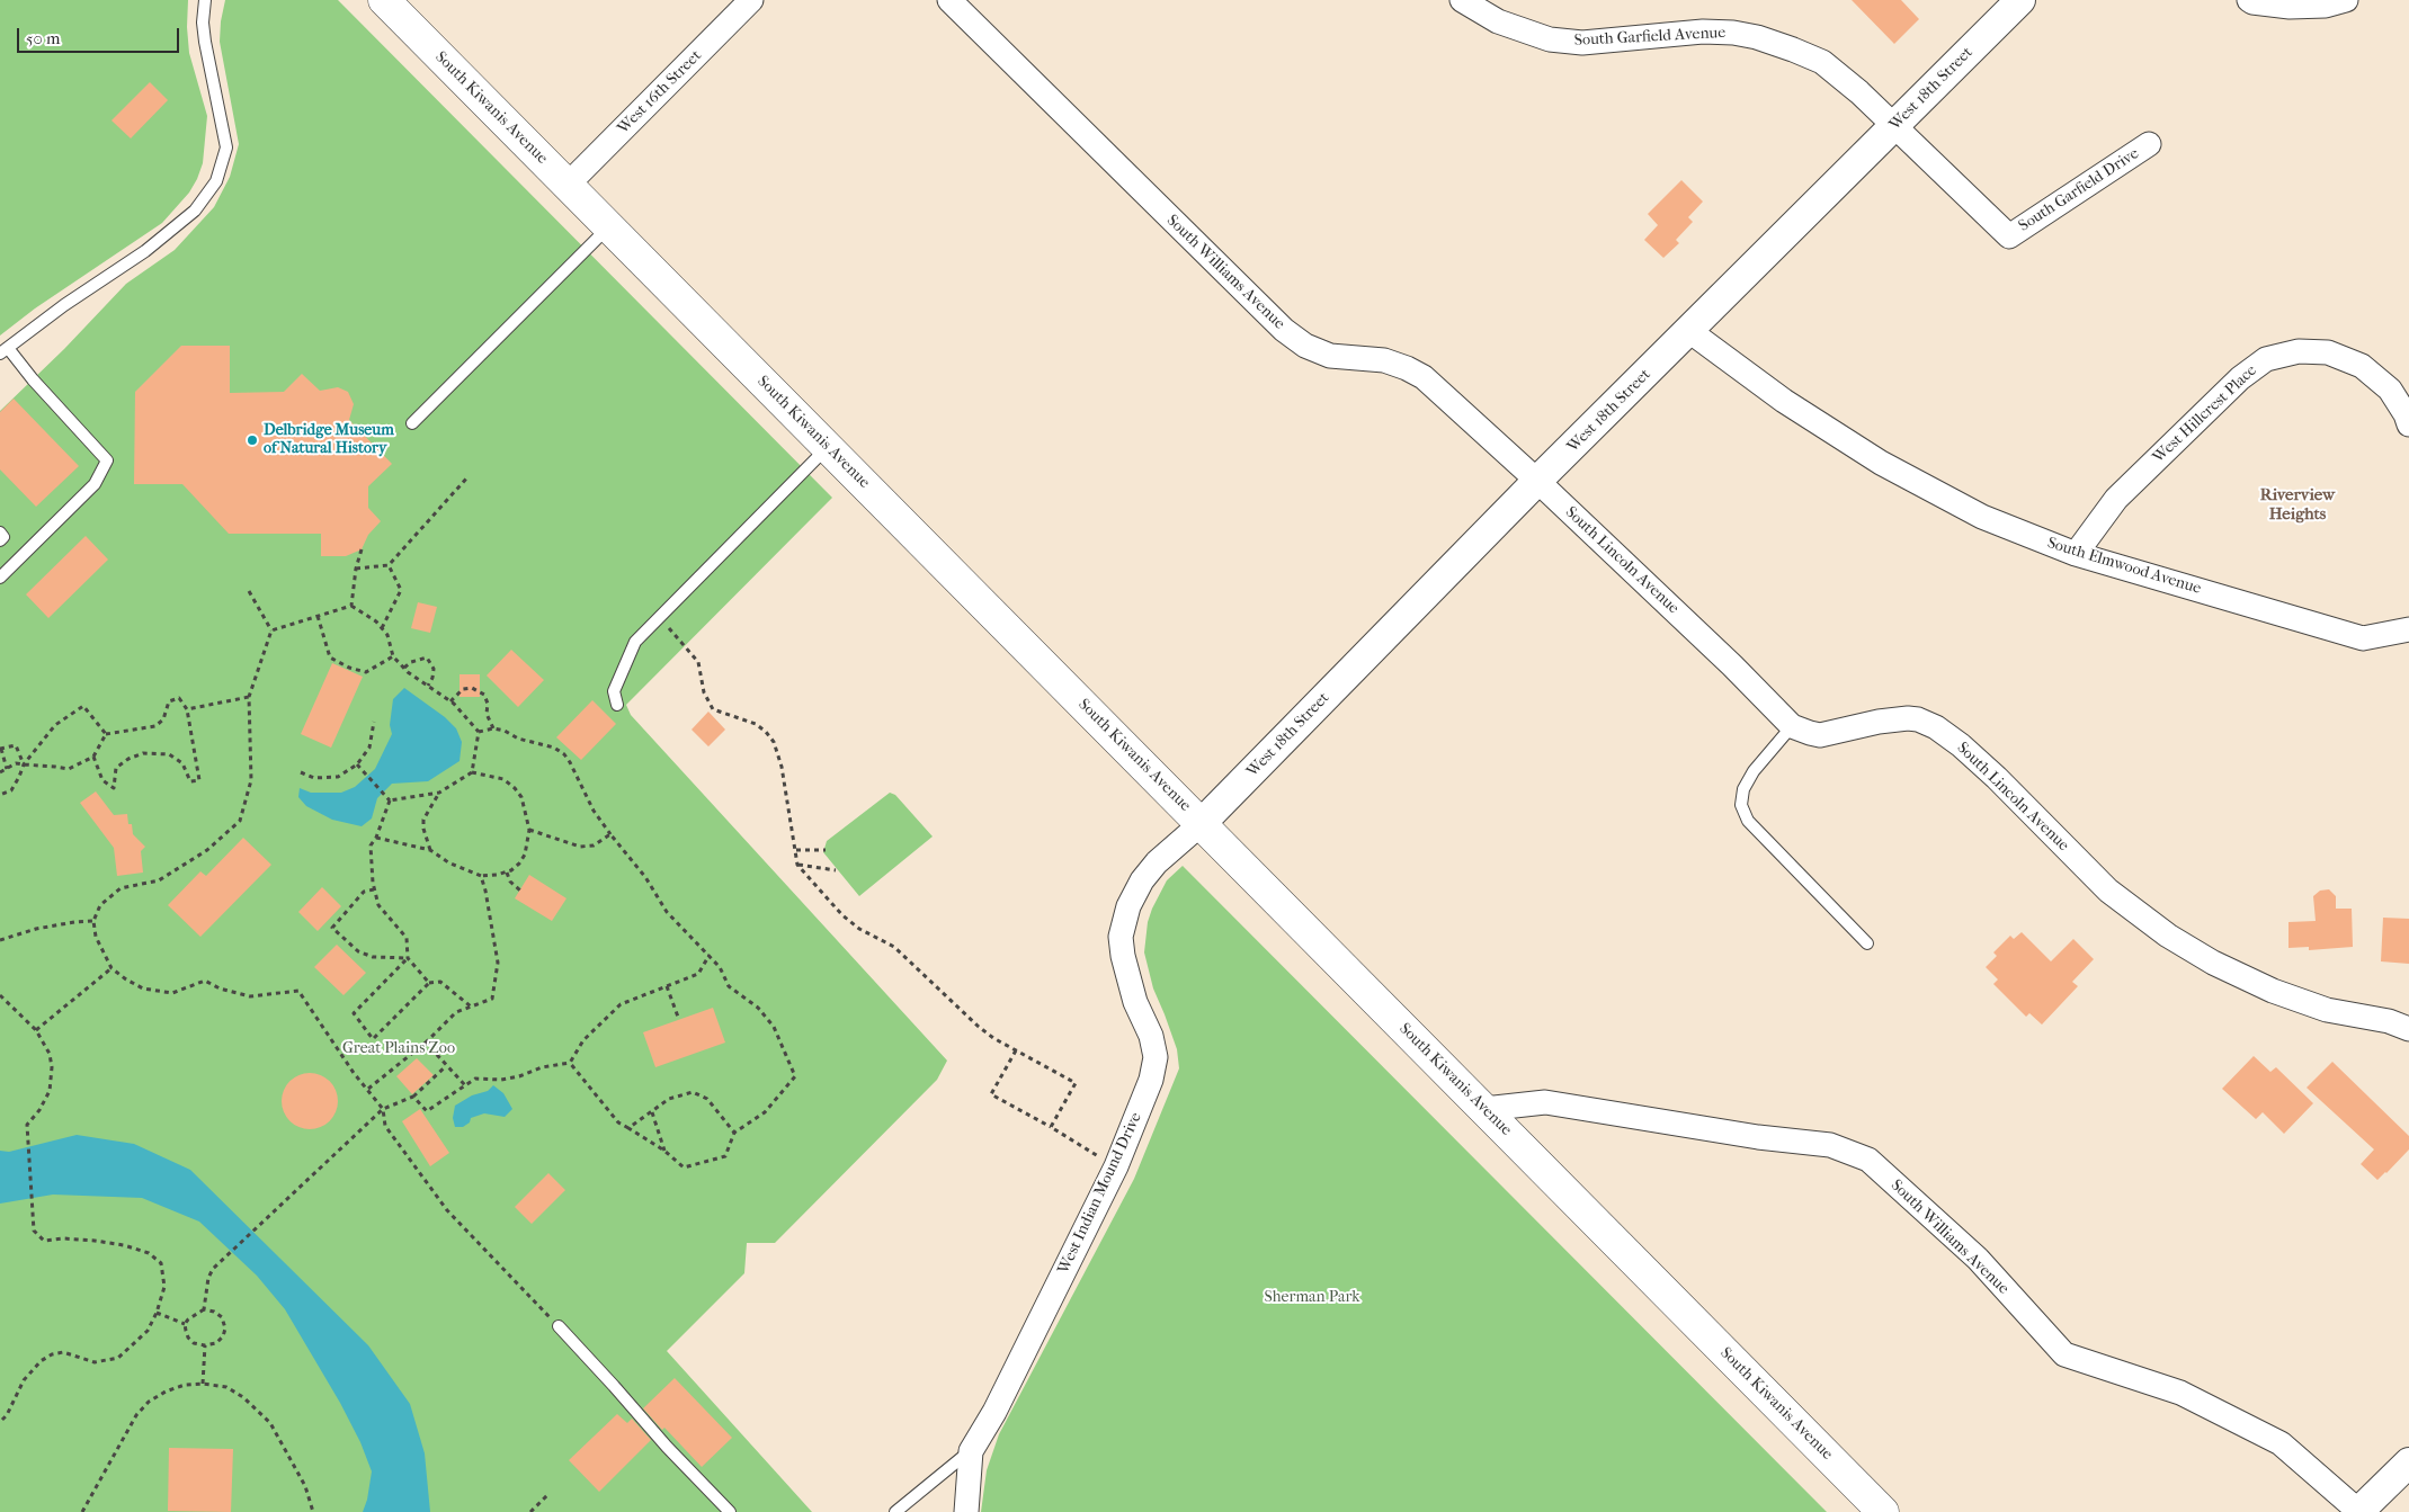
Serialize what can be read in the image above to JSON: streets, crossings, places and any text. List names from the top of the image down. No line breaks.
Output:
{"streets":{"main road":["South Kiwanis Avenue"],"street":["South Garfield Avenue","West 18th Street","West 16th Street","South Garfield Drive","South Williams Avenue","West Hillcrest Place","South Lincoln Avenue","South Elmwood Avenue","West Indian Mound Drive"]},"crossings":[["South Garfield Avenue","West 18th Street"],["South Garfield Avenue","South Garfield Drive"],["West 18th Street","South Kiwanis Avenue"],["West 18th Street","South Williams Avenue"],["West 18th Street","South Lincoln Avenue"],["West 18th Street","South Elmwood Avenue"],["West 18th Street","West Indian Mound Drive"],["West 16th Street","South Kiwanis Avenue"],["South Kiwanis Avenue","South Williams Avenue"],["South Kiwanis Avenue","West Indian Mound Drive"],["South Williams Avenue","South Lincoln Avenue"],["West Hillcrest Place","South Elmwood Avenue"]],"districts":["Riverview Heights"],"parks":["Great Plains Zoo","Sherman Park"],"places":["Delbridge Museum of Natural History"],"scale_bar":"50 m"}
